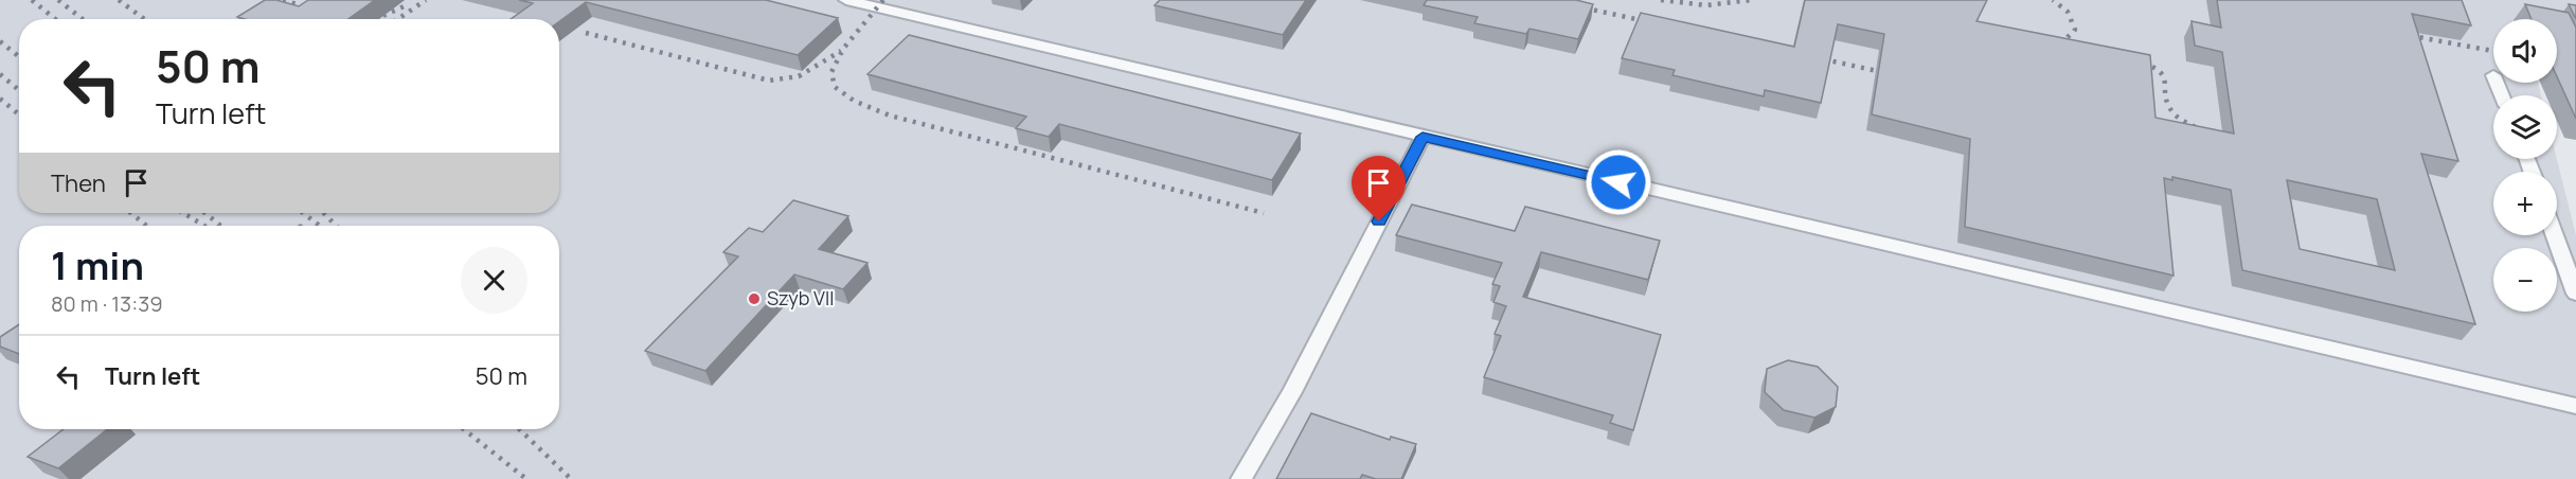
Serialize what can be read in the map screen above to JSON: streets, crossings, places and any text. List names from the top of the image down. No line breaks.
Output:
{"places":["Szyb VII"],"page":{"map_buttons":["+","−"],"turn":["50 m","Turn left"],"then":"Then","heading":["1 min","80 m · 13:39"],"list":[{"name":"Turn left","value":"50 m"}]}}
